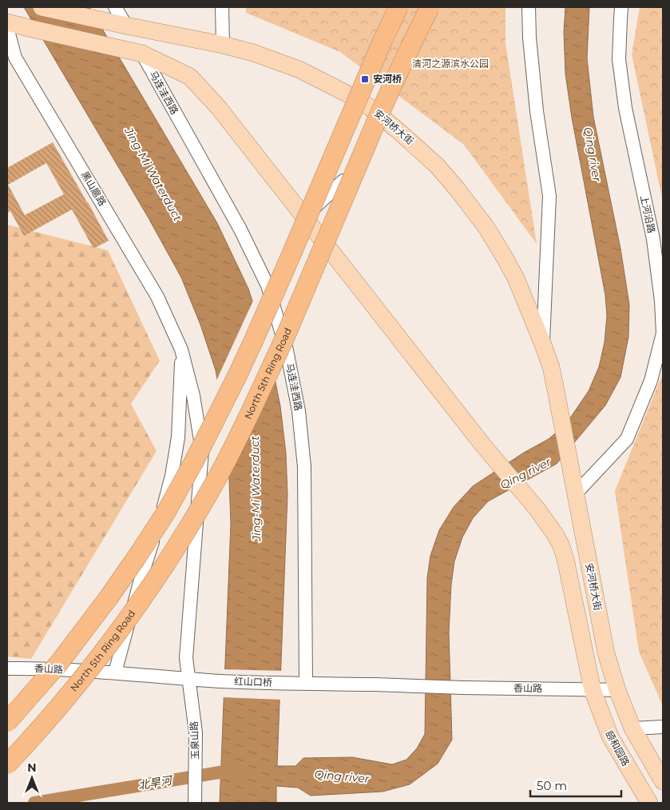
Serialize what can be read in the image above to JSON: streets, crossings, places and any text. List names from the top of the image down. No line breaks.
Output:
{"streets":{"highway":["North 5th Ring Road"],"main road":["安河桥大街","颐和园路"],"street":["马连洼西路","黑山扈路","上河沿路","香山路","红山口桥","玉泉山路"]},"crossings":[["马连洼西路","香山路"],["马连洼西路","红山口桥"],["安河桥大街","上河沿路"],["安河桥大街","香山路"],["黑山扈路","香山路"],["黑山扈路","红山口桥"],["黑山扈路","玉泉山路"],["香山路","红山口桥"],["香山路","玉泉山路"],["香山路","颐和园路"],["红山口桥","玉泉山路"]],"water":["Qing river","Jing-Mi Waterduct","北旱河"],"parks":["清河之源滨水公园"],"places":{"transit":["安河桥"]},"scale_bar":"50 m","north":"top"}
